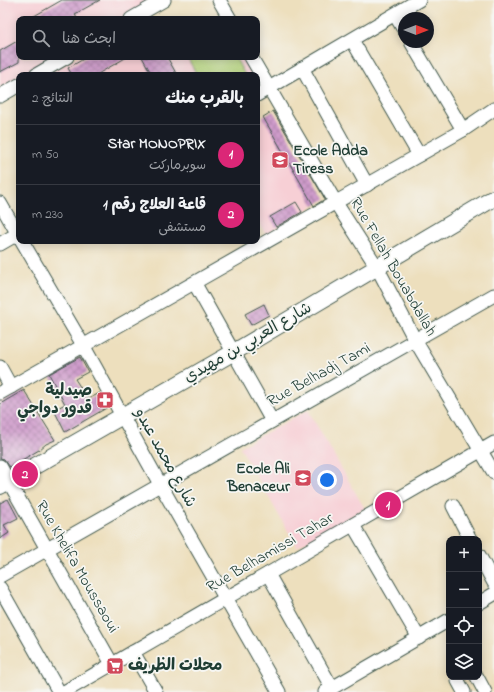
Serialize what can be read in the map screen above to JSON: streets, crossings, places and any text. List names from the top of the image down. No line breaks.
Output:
{"streets":{"main road":["شارع العربي بن مهيدي"],"street":["Rue Fellah Bouabdallah","Rue Belhadj Tami","شارع محمد عبدو","Rue Belhamissi Tahar","Rue Khelifa Moussaoui"]},"crossings":[["Rue Fellah Bouabdallah","شارع العربي بن مهيدي"],["Rue Fellah Bouabdallah","Rue Belhadj Tami"],["Rue Fellah Bouabdallah","Rue Belhamissi Tahar"],["شارع العربي بن مهيدي","شارع محمد عبدو"],["شارع العربي بن مهيدي","Rue Khelifa Moussaoui"],["Rue Belhadj Tami","شارع محمد عبدو"],["Rue Belhadj Tami","Rue Khelifa Moussaoui"],["شارع محمد عبدو","Rue Belhamissi Tahar"],["Rue Belhamissi Tahar","Rue Khelifa Moussaoui"]],"places":{"school or university":["Ecole Adda Tiress","Ecole Ali Benaceur"],"pharmacy":["صيدلية قدور دواجي"],"supermarket":["محلات الظريف"]},"north":"right","page":{"search":"ابحث هنا","heading":["بالقرب منك","النتائج: 2"],"list":[{"mark":"1","name":"Star MONOPRIX","note":"سوبرماركت","value":"50 m"},{"mark":"2","name":"قاعة العلاج رقم 1","note":"مستشفى","value":"230 m"}],"pins":["2","1"],"map_buttons":["+","−"]}}
